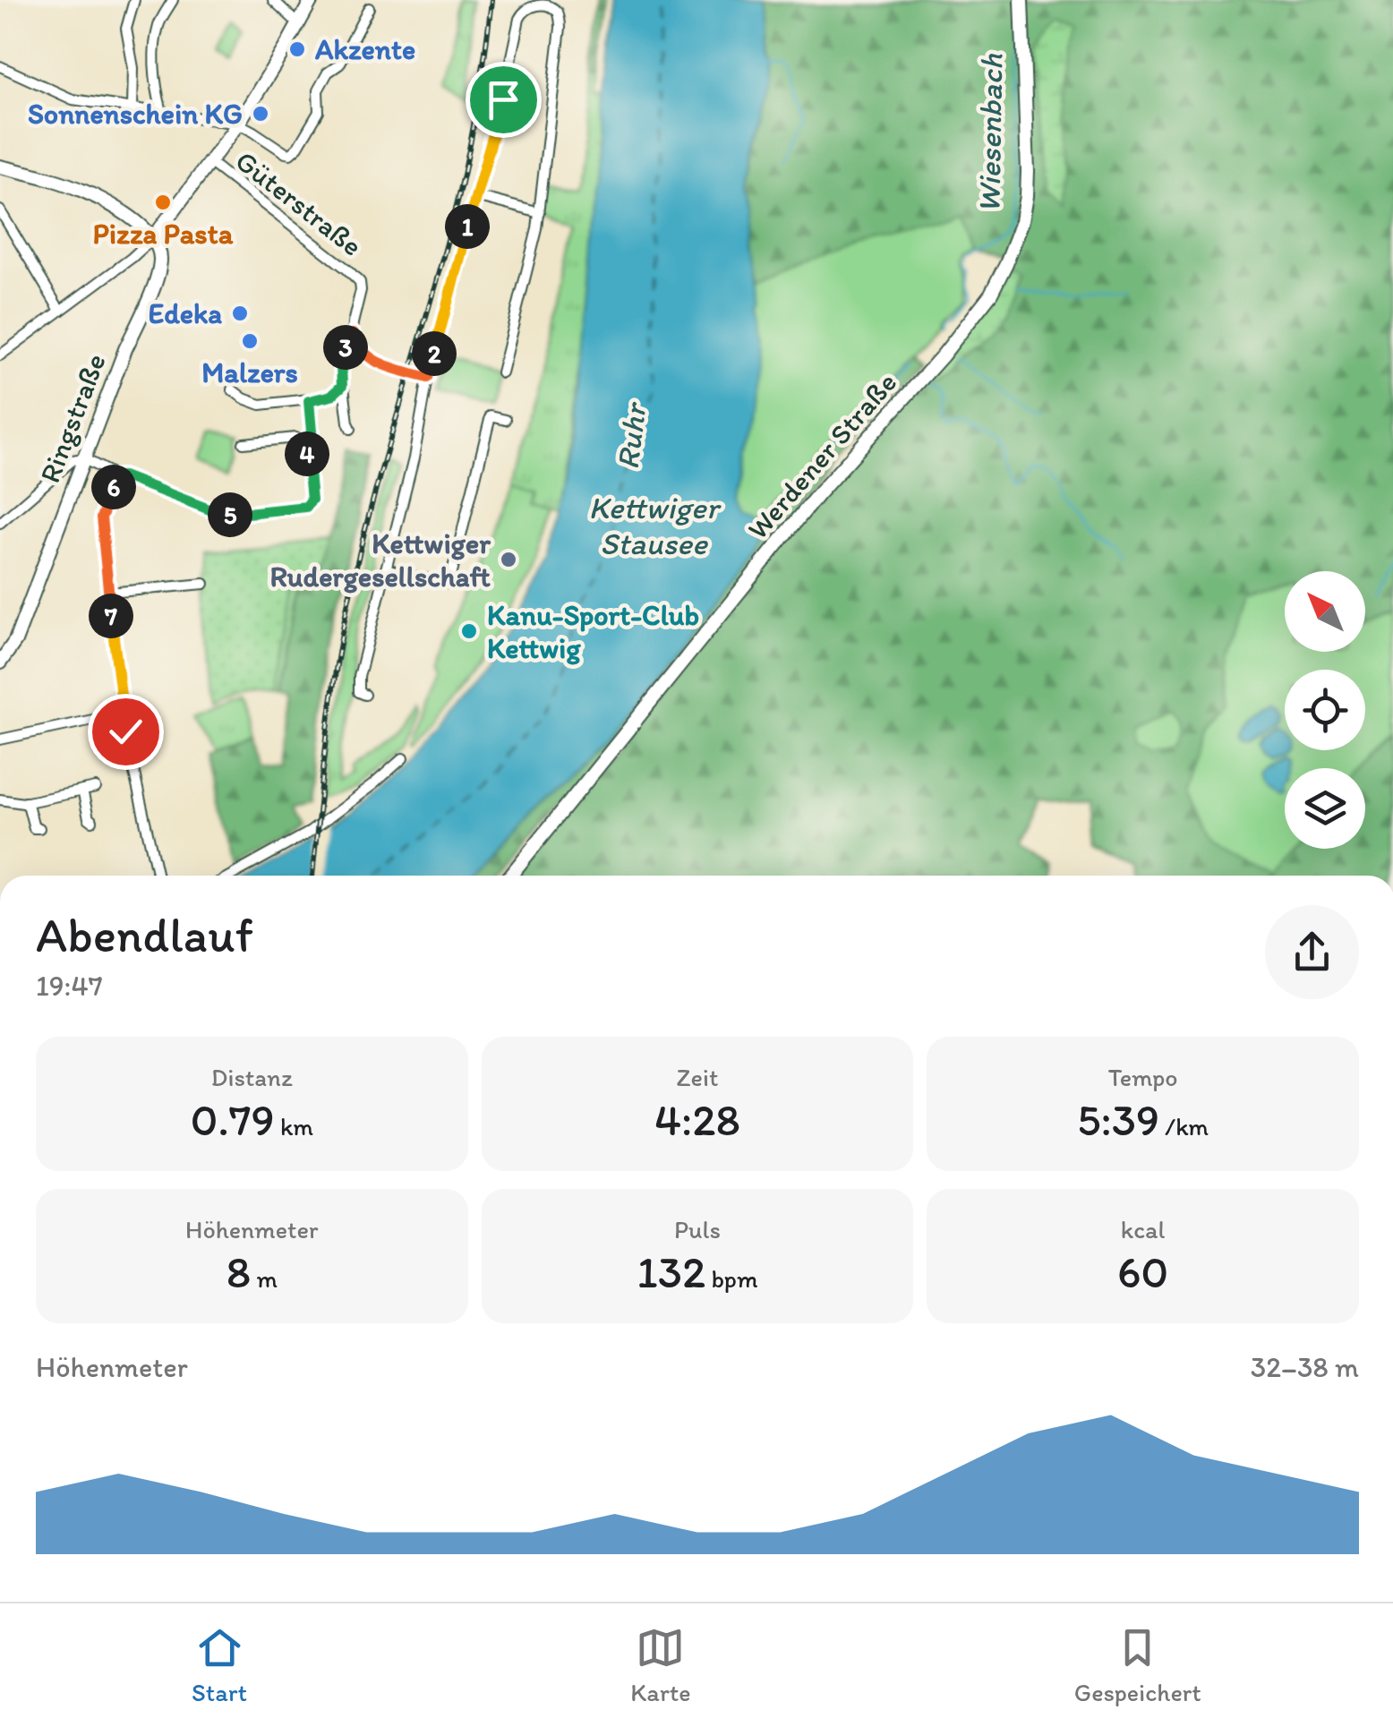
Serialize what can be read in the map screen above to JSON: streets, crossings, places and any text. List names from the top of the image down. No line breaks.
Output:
{"streets":{"main road":["Ringstraße","Werdener Straße"],"street":["Güterstraße"]},"water":["Wiesenbach","Ruhr","Kettwiger Stausee"],"places":["Akzente","Sonnenschein KG","Pizza Pasta","Edeka","Malzers","Kettwiger Rudergesellschaft","Kanu-Sport-Club Kettwig"],"north":"top left","page":{"pins":["1","3","2","4","6","5","7"],"heading":["Abendlauf","19:47"],"stats":[["Distanz","0.79 km"],["Zeit","4:28"],["Tempo","5:39 /km"],["Höhenmeter","8 m"],["Puls","132 bpm"],["kcal","60"]],"chart":["Höhenmeter","32–38 m"],"tabs":["Start","Karte","Gespeichert"]}}
